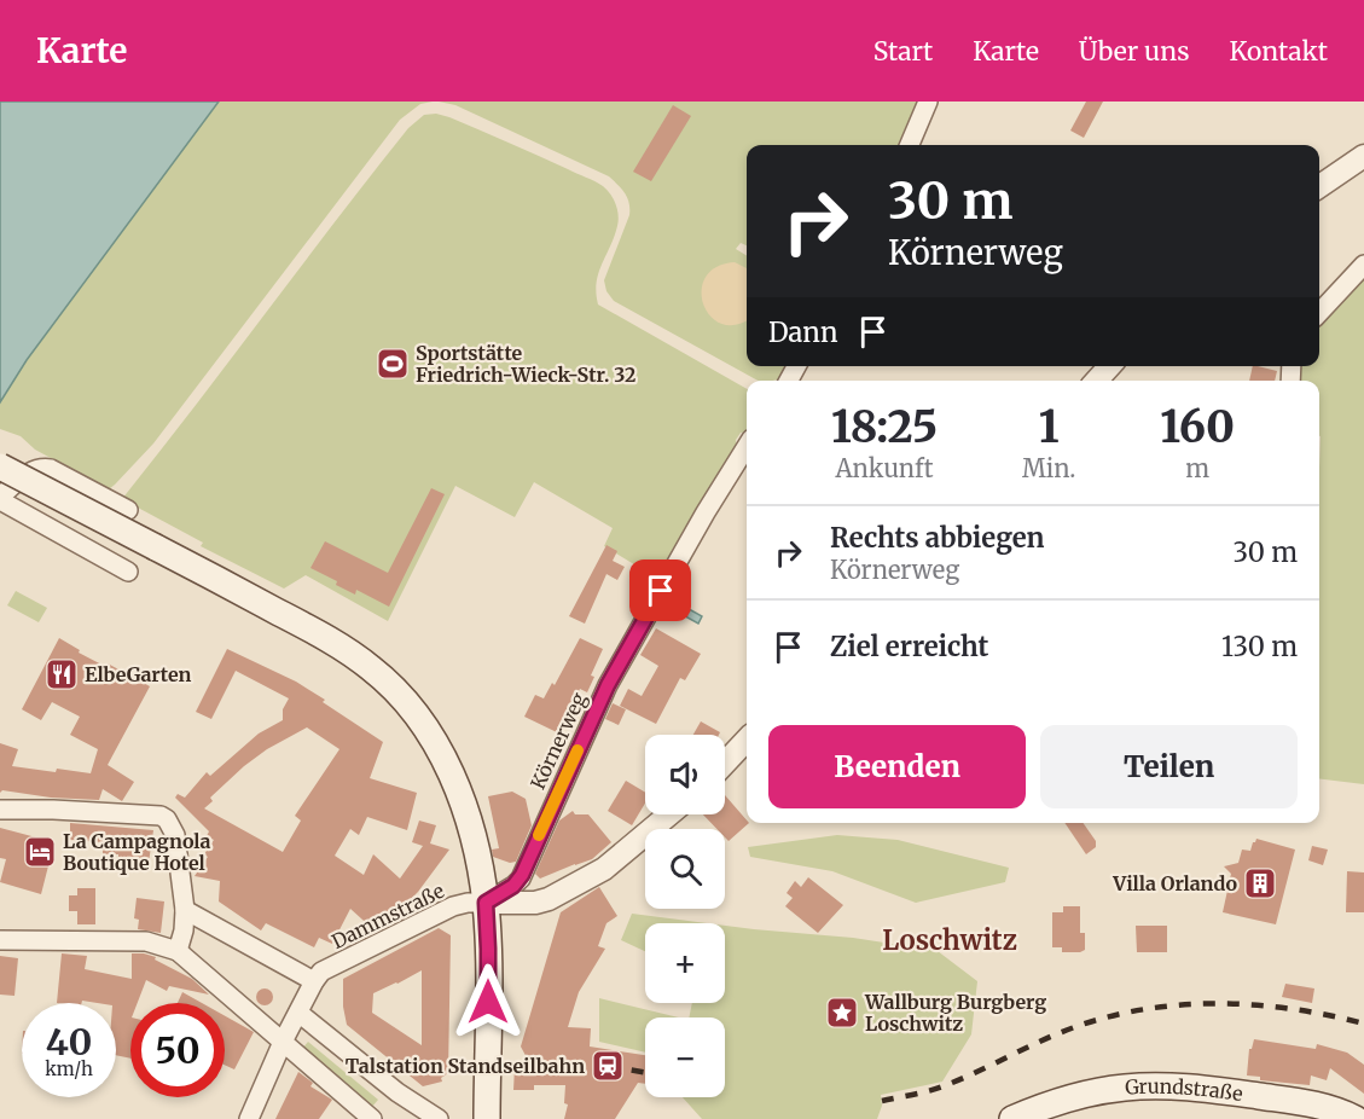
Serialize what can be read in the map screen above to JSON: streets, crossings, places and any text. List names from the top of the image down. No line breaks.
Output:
{"streets":{"main road":["Grundstraße"],"street":["Körnerweg","Dammstraße"]},"crossings":[["Körnerweg","Dammstraße"]],"districts":["Loschwitz"],"places":{"sports":["Sportstätte Friedrich-Wieck-Str. 32"],"restaurant":["ElbeGarten"],"hotel":["La Campagnola Boutique Hotel"],"building":["Villa Orlando"],"place":["Wallburg Burgberg Loschwitz"],"station":["Talstation Standseilbahn"]},"page":{"header":"Karte","nav":["Start","Karte","Über uns","Kontakt"],"turn":["30 m","Körnerweg"],"then":"Dann","eta":["18:25","Ankunft","1","Min.","160","m"],"list":[{"name":"Rechts abbiegen","note":"Körnerweg","value":"30 m"},{"name":"Ziel erreicht","value":"130 m"}],"buttons":["Beenden","Teilen"],"map_buttons":["+","−"],"speed":"40 km/h","limit":"50"}}
